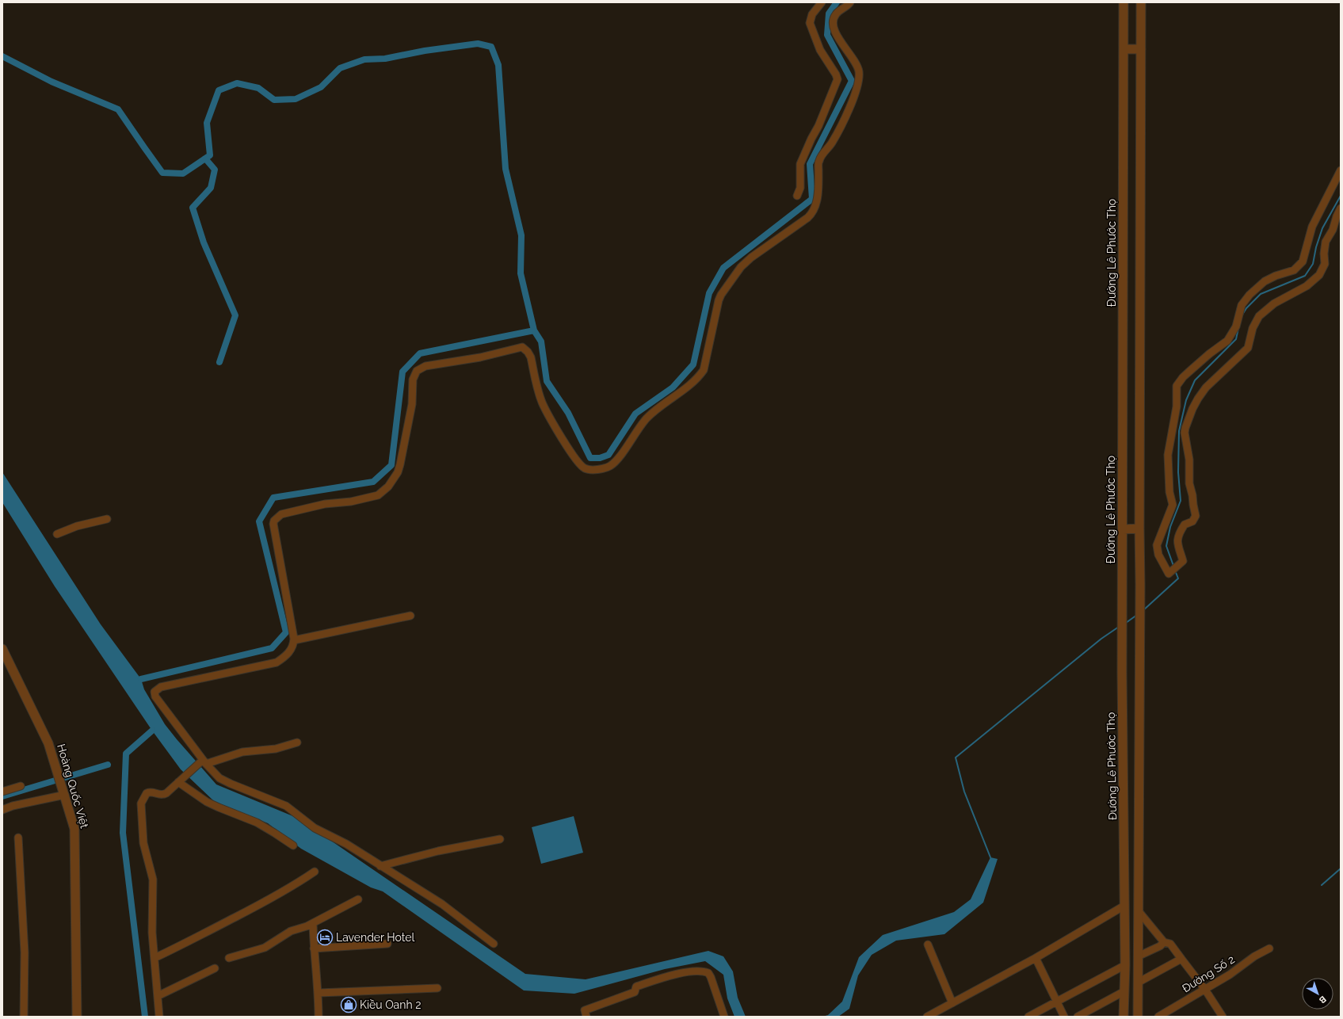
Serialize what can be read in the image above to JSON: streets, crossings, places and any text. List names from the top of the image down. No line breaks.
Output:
{"streets":{"street":["Đường Lê Phước Thọ","Hoàng Quốc Việt","Đường Số 2"]},"places":{"hotel":["Lavender Hotel"],"shop":["Kiều Oanh 2"]},"north":"bottom right"}
